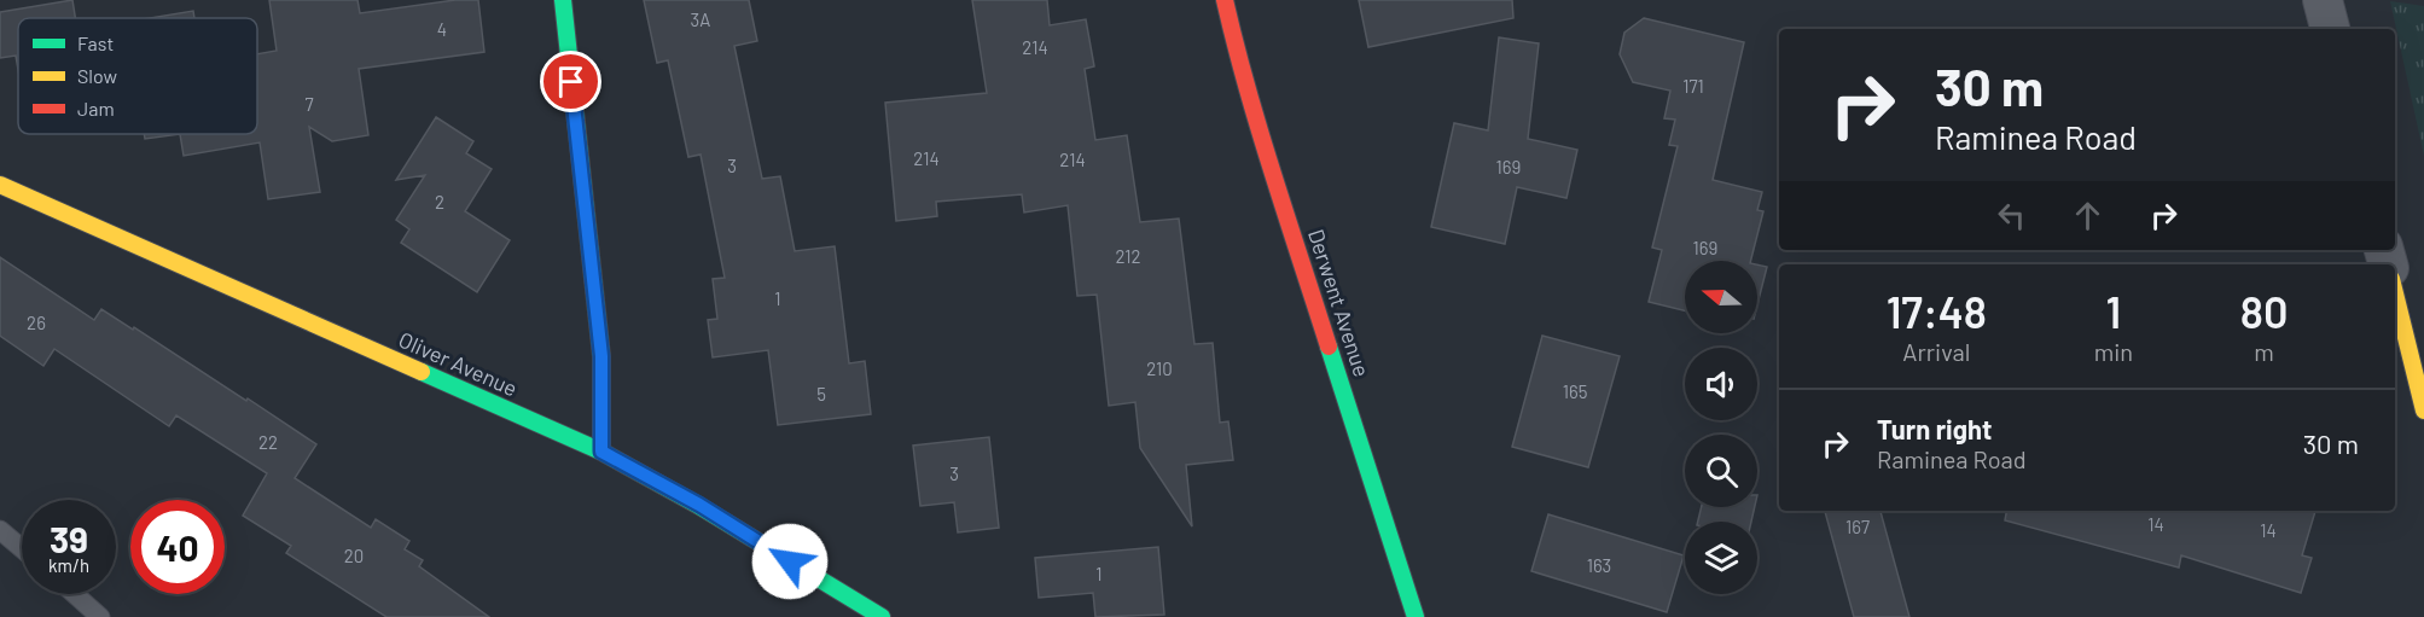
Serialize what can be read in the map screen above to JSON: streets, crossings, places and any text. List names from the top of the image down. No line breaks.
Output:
{"streets":{"street":["Derwent Avenue","Oliver Avenue"]},"house_numbers":["3A","4","214","171","7","214","214","3","169","2","169","212","1","26","210","165","5","22","3","14","167","14","20","163","1"],"legend":["Fast","Slow","Jam"],"north":"left","page":{"turn":["30 m","Raminea Road"],"eta":["17:48","Arrival","1","min","80","m"],"list":[{"name":"Turn right","note":"Raminea Road","value":"30 m"}],"speed":"39 km/h","limit":"40"}}
